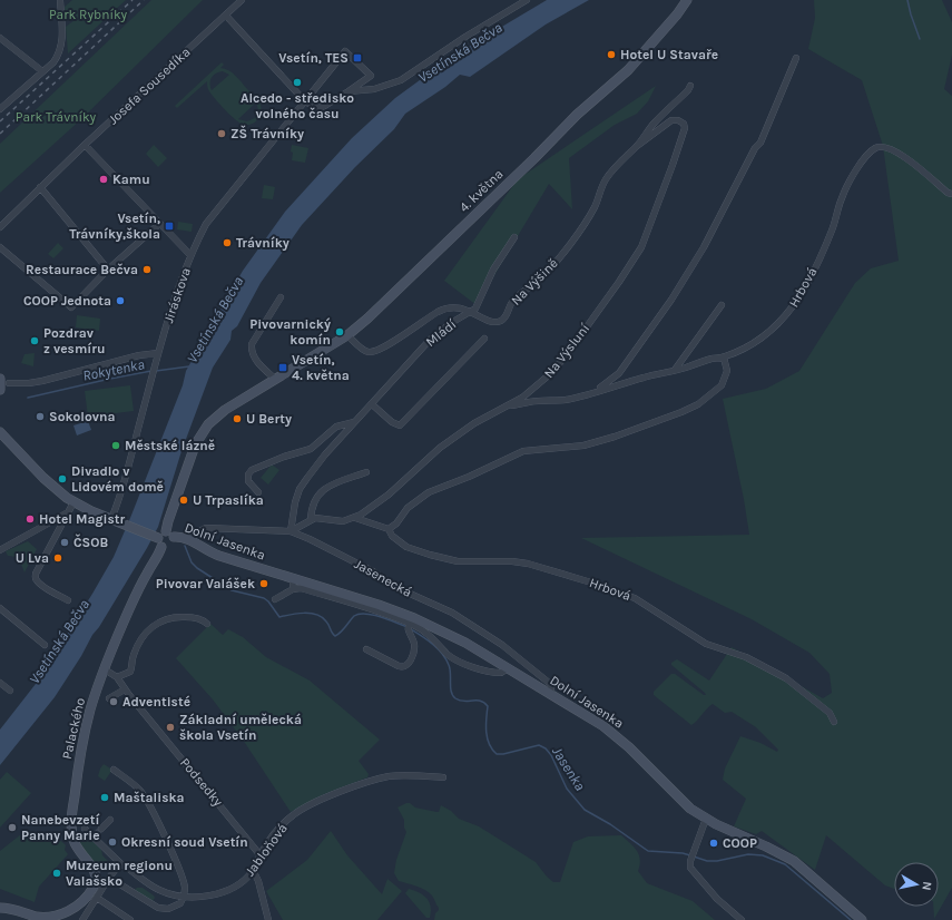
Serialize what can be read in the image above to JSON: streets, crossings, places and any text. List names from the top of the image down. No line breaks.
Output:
{"streets":{"street":["Josefa Sousedíka","4. května","Na Výšině","Hrbová","Jiráskova","Mládí","Na Výsluní","Dolní Jasenka","Jasenecká","Palackého","Podsedky","Jabloňová"]},"crossings":[["4. května","Na Výšině"],["4. května","Dolní Jasenka"],["4. května","Palackého"],["Na Výšině","Mládí"],["Na Výšině","Na Výsluní"],["Hrbová","Na Výsluní"],["Mládí","Na Výsluní"],["Mládí","Jasenecká"],["Na Výsluní","Jasenecká"],["Dolní Jasenka","Jasenecká"],["Dolní Jasenka","Palackého"],["Palackého","Podsedky"],["Podsedky","Jabloňová"]],"water":["Vsetínská Bečva","Rokytenka","Jasenka"],"parks":["Park Rybníky","Park Trávníky"],"places":{"other":["Hotel U Stavaře","Alcedo - středisko volného času","ZŠ Trávníky","Kamu","Trávníky","Restaurace Bečva","COOP Jednota","Pivovarnický komín","Pozdrav z vesmíru","Sokolovna","U Berty","Městské lázně","Divadlo v Lidovém domě","U Trpaslíka","Hotel Magistr","ČSOB","U Lva","Pivovar Valášek","Adventisté","Základní umělecká škola Vsetín","Maštaliska","Nanebevzetí Panny Marie","Okresní soud Vsetín","COOP","Muzeum regionu Valašsko"],"transit":["Vsetín, TES","Vsetín, Trávníky,škola","Vsetín, 4. května"]},"north":"right"}
